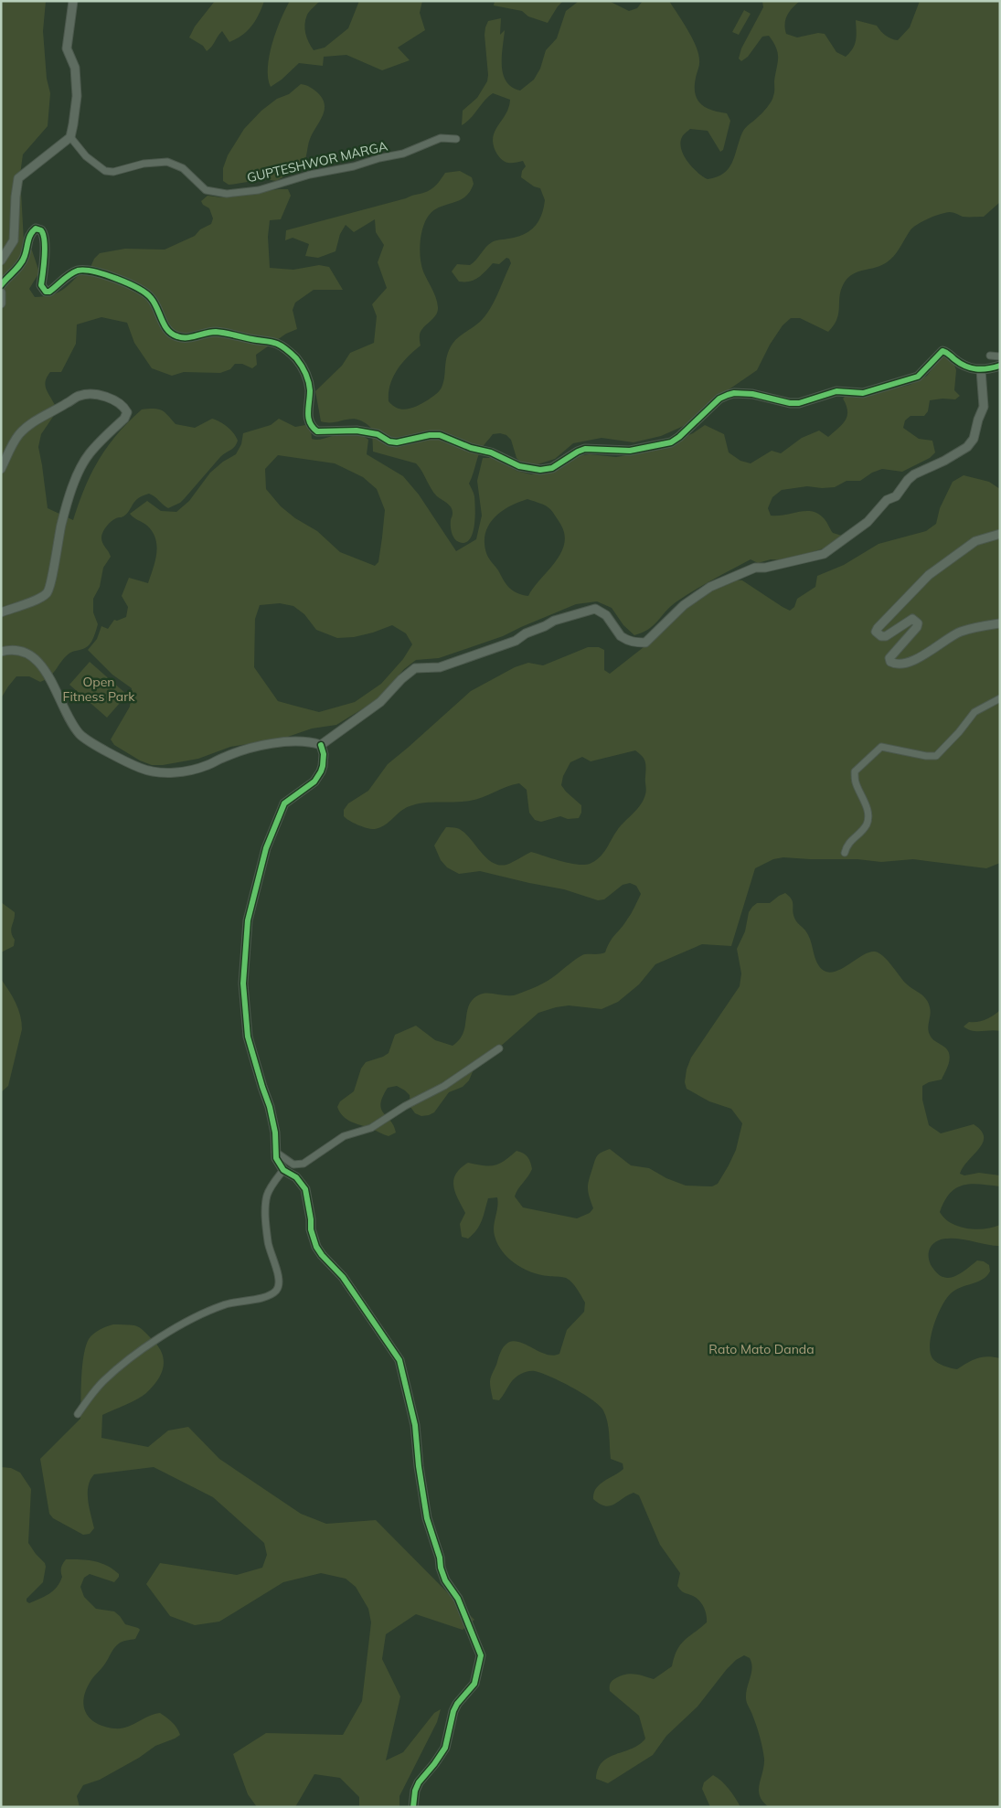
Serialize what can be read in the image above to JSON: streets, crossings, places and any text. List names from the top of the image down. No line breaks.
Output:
{"streets":{"street":["GUPTESHWOR MARGA"]},"parks":["Open Fitness Park","Rato Mato Danda"]}
